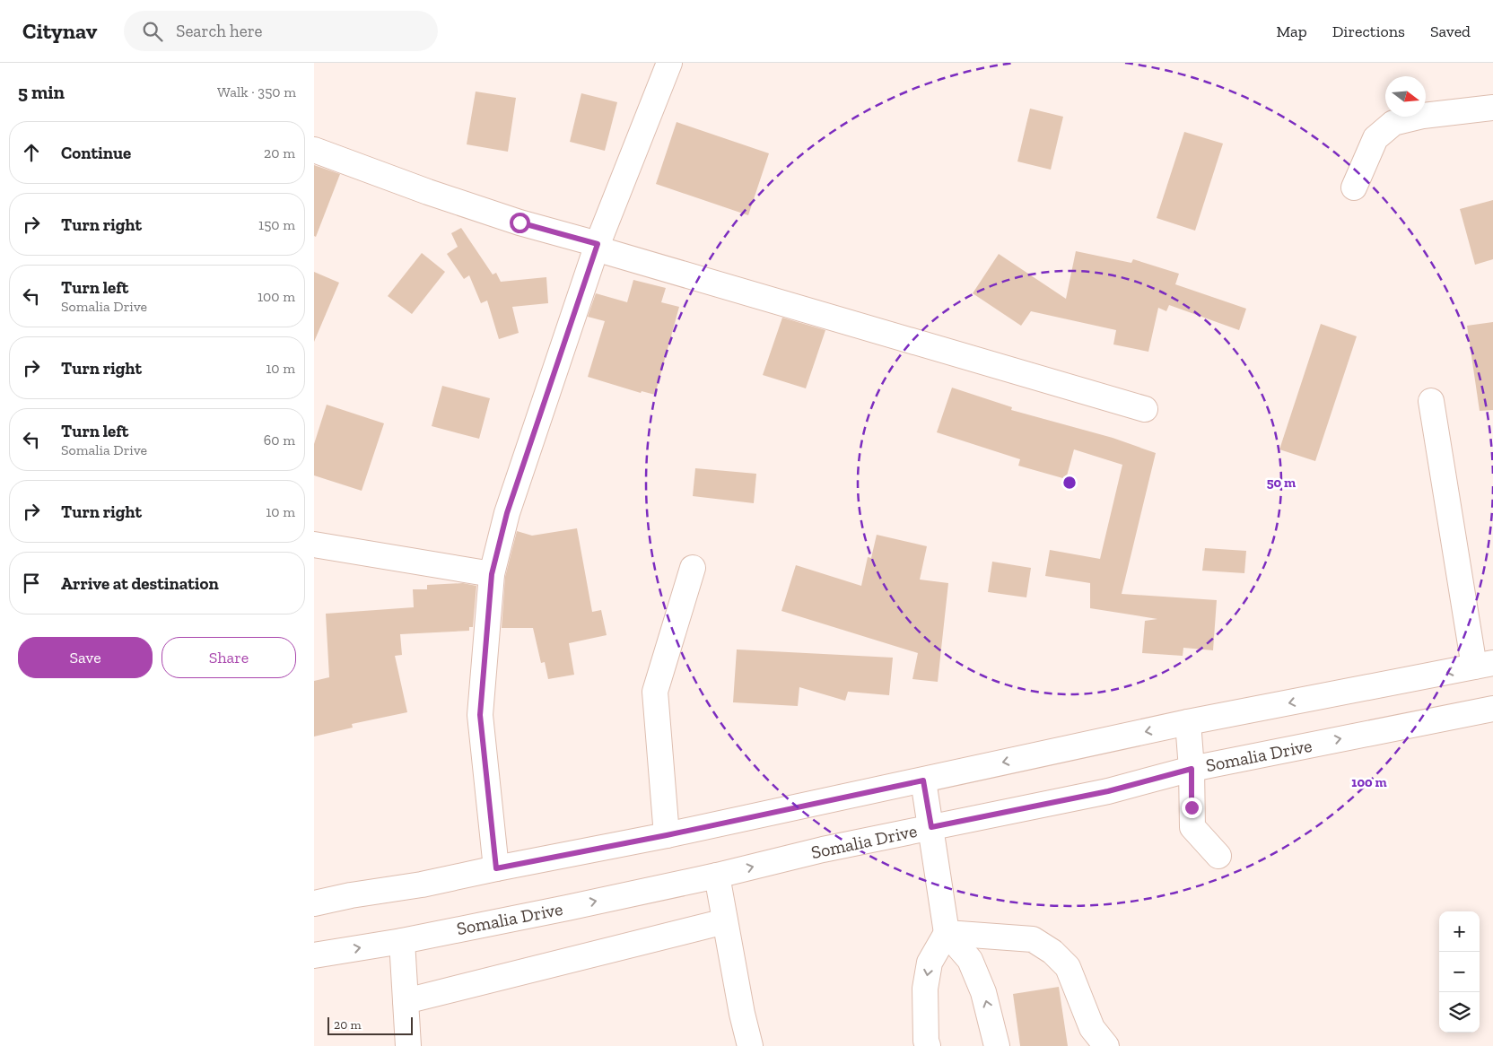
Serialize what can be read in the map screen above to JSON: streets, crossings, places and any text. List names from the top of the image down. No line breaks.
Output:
{"streets":{"street":["Somalia Drive"]},"scale_bar":"20 m","north":"right","page":{"header":"Citynav","search":"Search here","nav":["Map","Directions","Saved"],"heading":["5 min","Walk · 350 m"],"list":[["Continue","20 m"],["Turn right","150 m"],["Turn left","Somalia Drive","100 m"],["Turn right","10 m"],["Turn left","Somalia Drive","60 m"],["Turn right","10 m"],"Arrive at destination"],"buttons":["Save","Share"],"map_buttons":["+","−"],"scale":"20 m"},"rings":["50 m","100 m"]}
